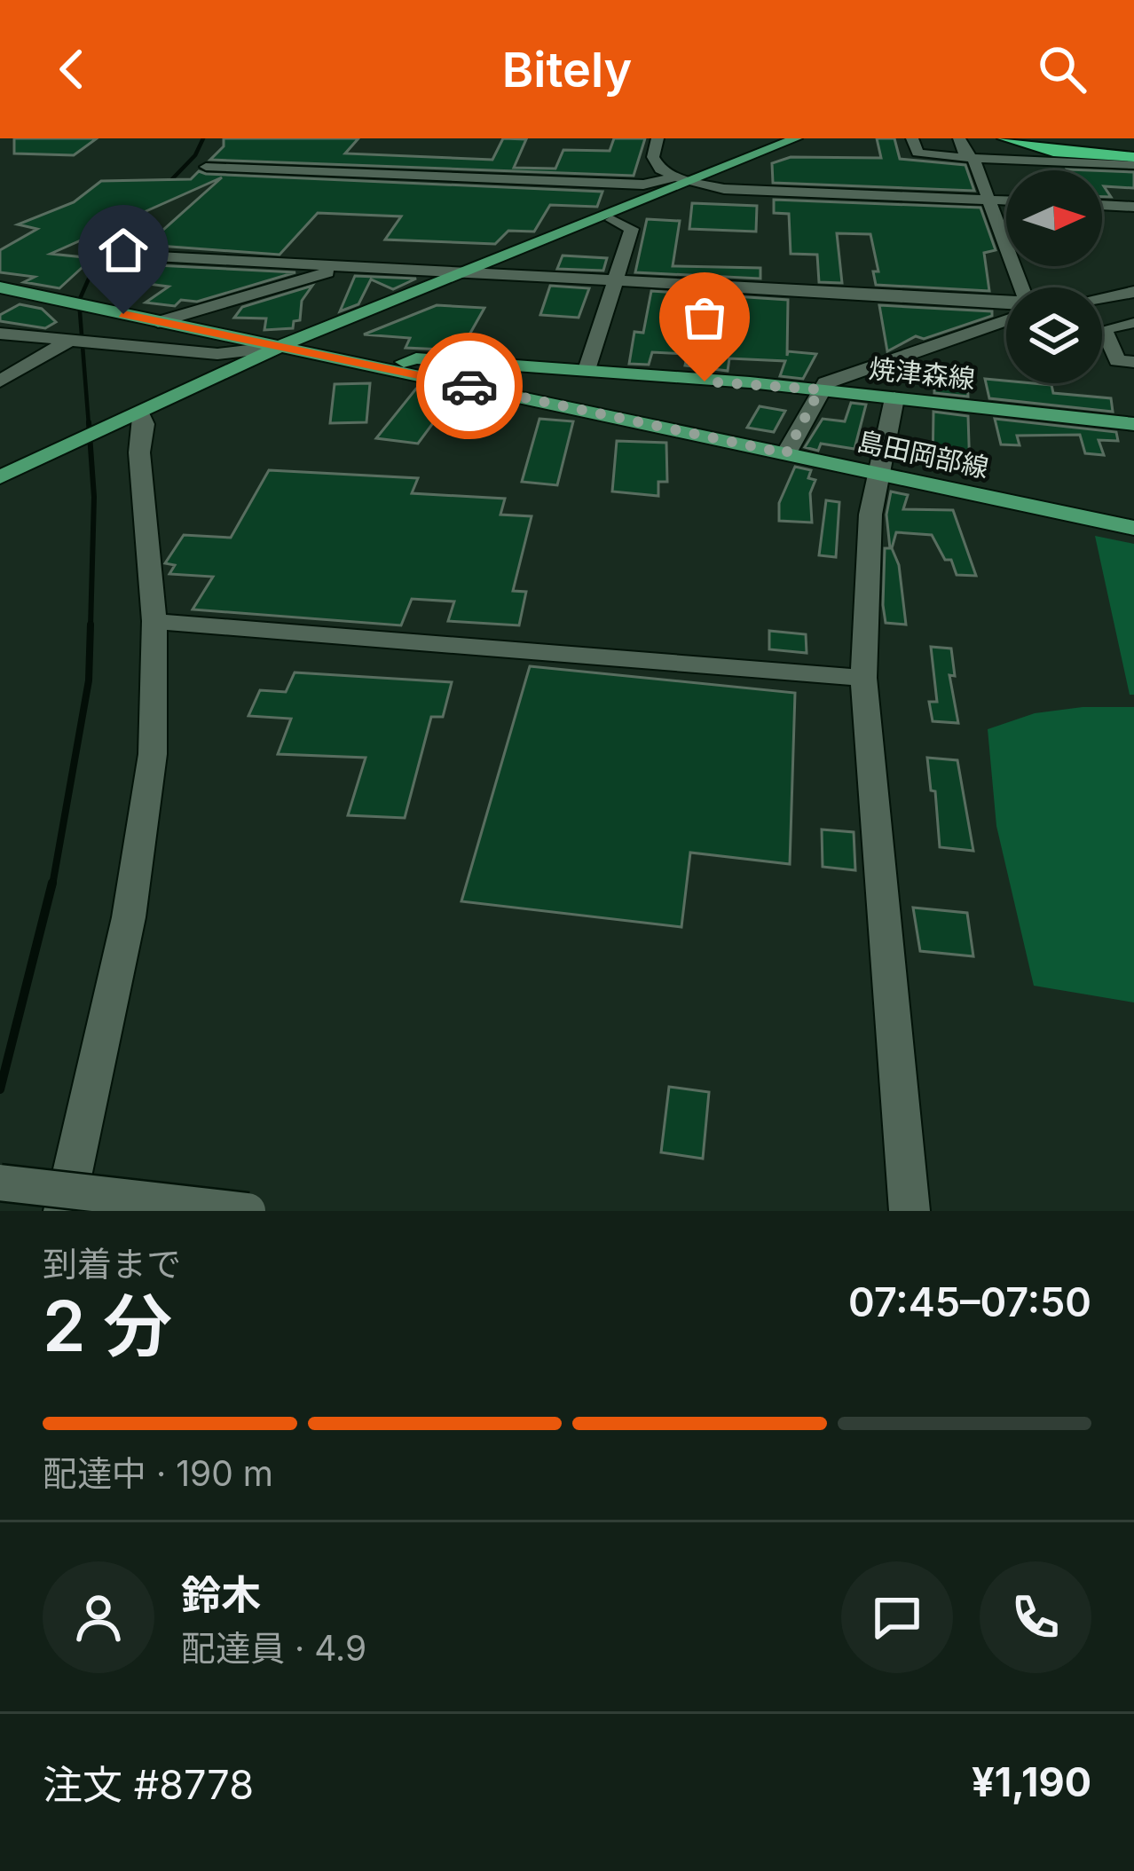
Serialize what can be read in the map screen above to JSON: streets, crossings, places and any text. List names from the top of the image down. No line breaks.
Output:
{"streets":{"main road":["焼津森線","島田岡部線"]},"crossings":[["焼津森線","島田岡部線"]],"north":"right","page":{"header":"Bitely","heading":["2 分","到着まで","07:45–07:50"],"panel":["鈴木","配達員 · 4.9","注文 #8778","¥1,190"],"bar":"配達中 · 190 m"}}
